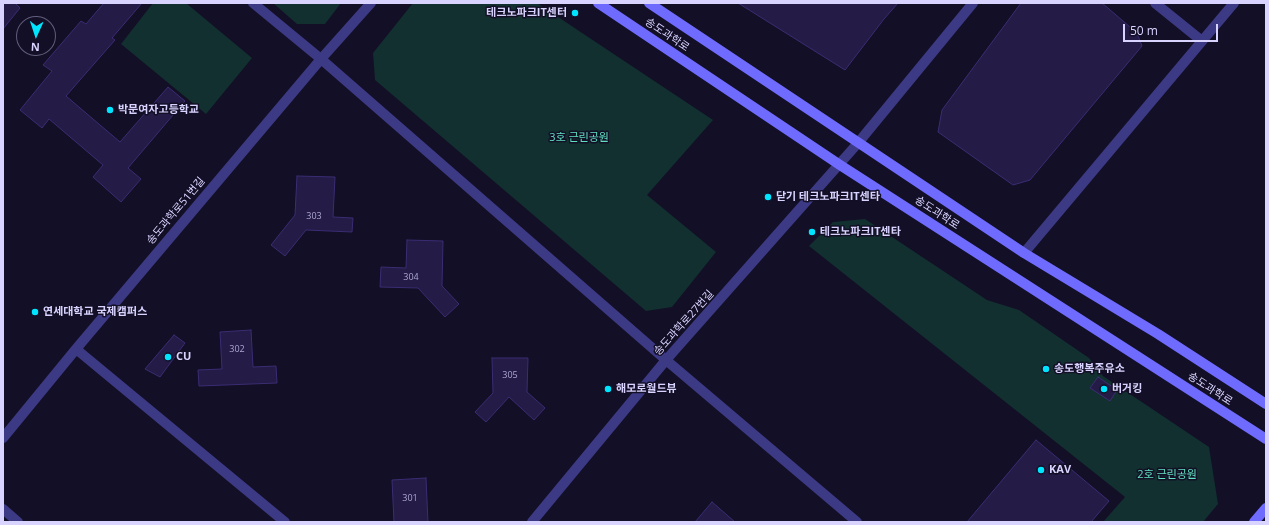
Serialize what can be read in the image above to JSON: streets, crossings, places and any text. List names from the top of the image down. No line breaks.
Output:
{"streets":{"main road":["송도과학로"],"street":["송도과학로51번길","송도과학로27번길"]},"crossings":[["송도과학로","송도과학로27번길"]],"parks":["3호 근린공원","2호 근린공원"],"places":["테크노파크IT센터","박문여자고등학교","닫기 테크노파크IT센타","테크노파크IT센타","연세대학교 국제캠퍼스","CU","송도행복주유소","해모로월드뷰","버거킹","KAV"],"house_numbers":["303","304","302","305","301"],"scale_bar":"50 m","north":"bottom"}
